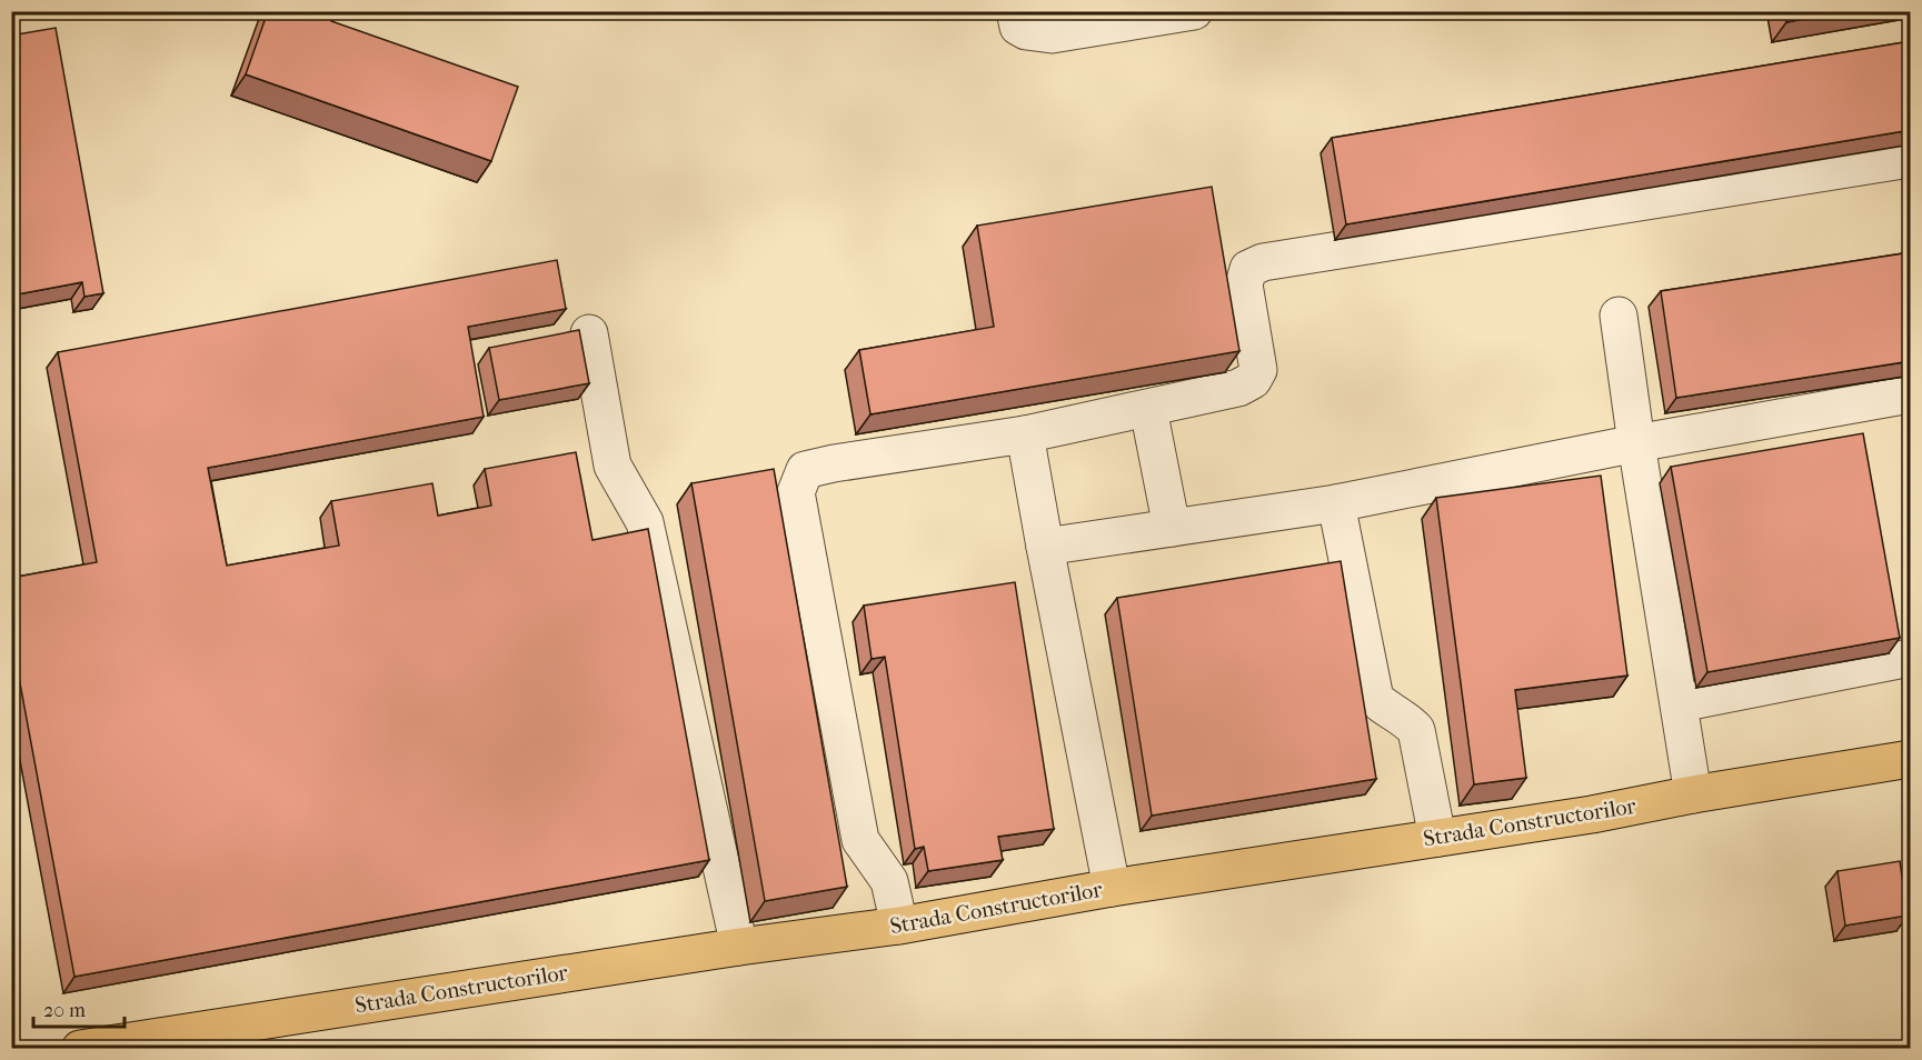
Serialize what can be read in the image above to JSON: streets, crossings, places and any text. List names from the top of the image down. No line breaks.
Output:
{"streets":{"main road":["Strada Constructorilor"]},"scale_bar":"20 m"}
